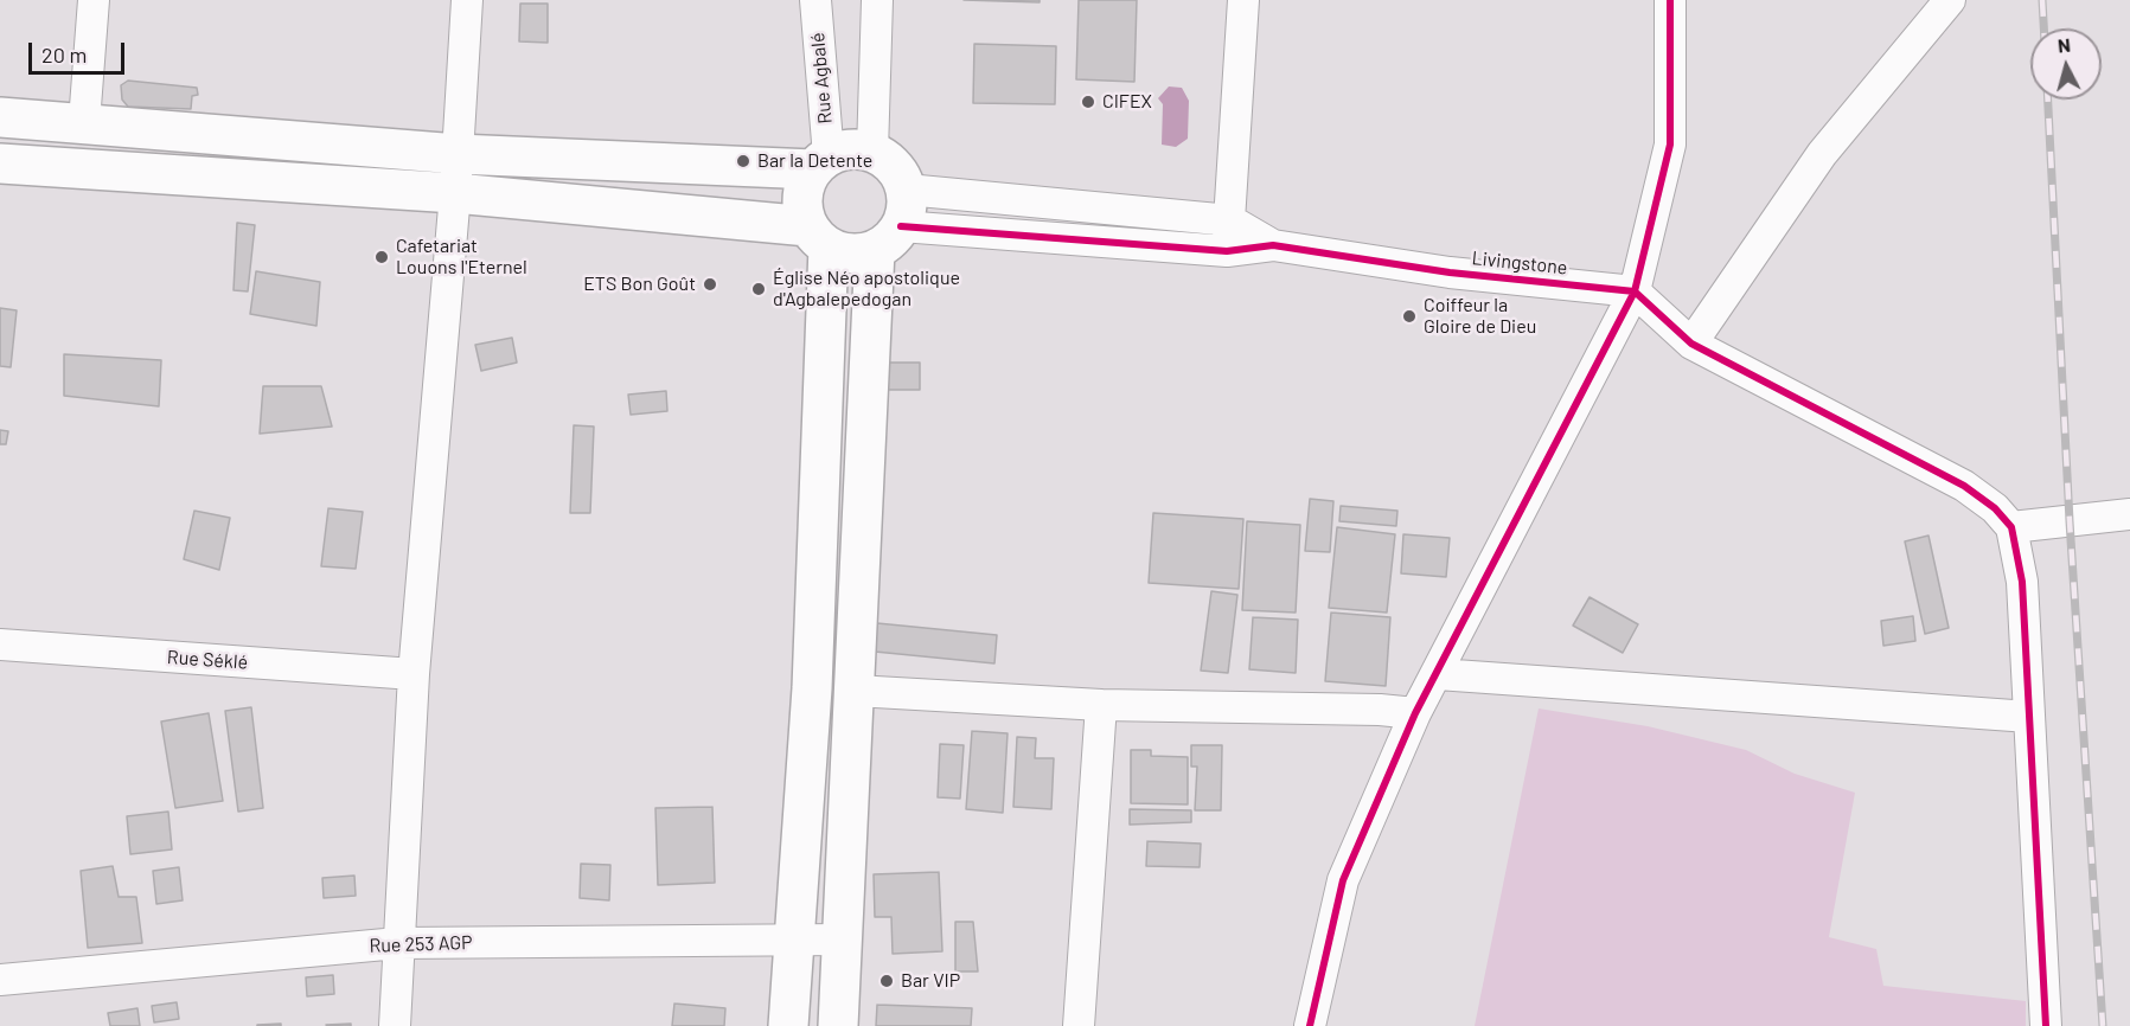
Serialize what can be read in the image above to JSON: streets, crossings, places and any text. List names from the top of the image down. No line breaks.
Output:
{"streets":{"street":["Rue Agbalé","Livingstone","Rue Séklé","Rue 253 AGP"]},"crossings":[["Rue Agbalé","Livingstone"]],"places":["CIFEX","Bar la Detente","Cafetariat Louons l'Eternel","ETS Bon Goût","Église Néo apostolique d'Agbalepedogan","Coiffeur la Gloire de Dieu","Bar VIP"],"scale_bar":"20 m","north":"top"}
